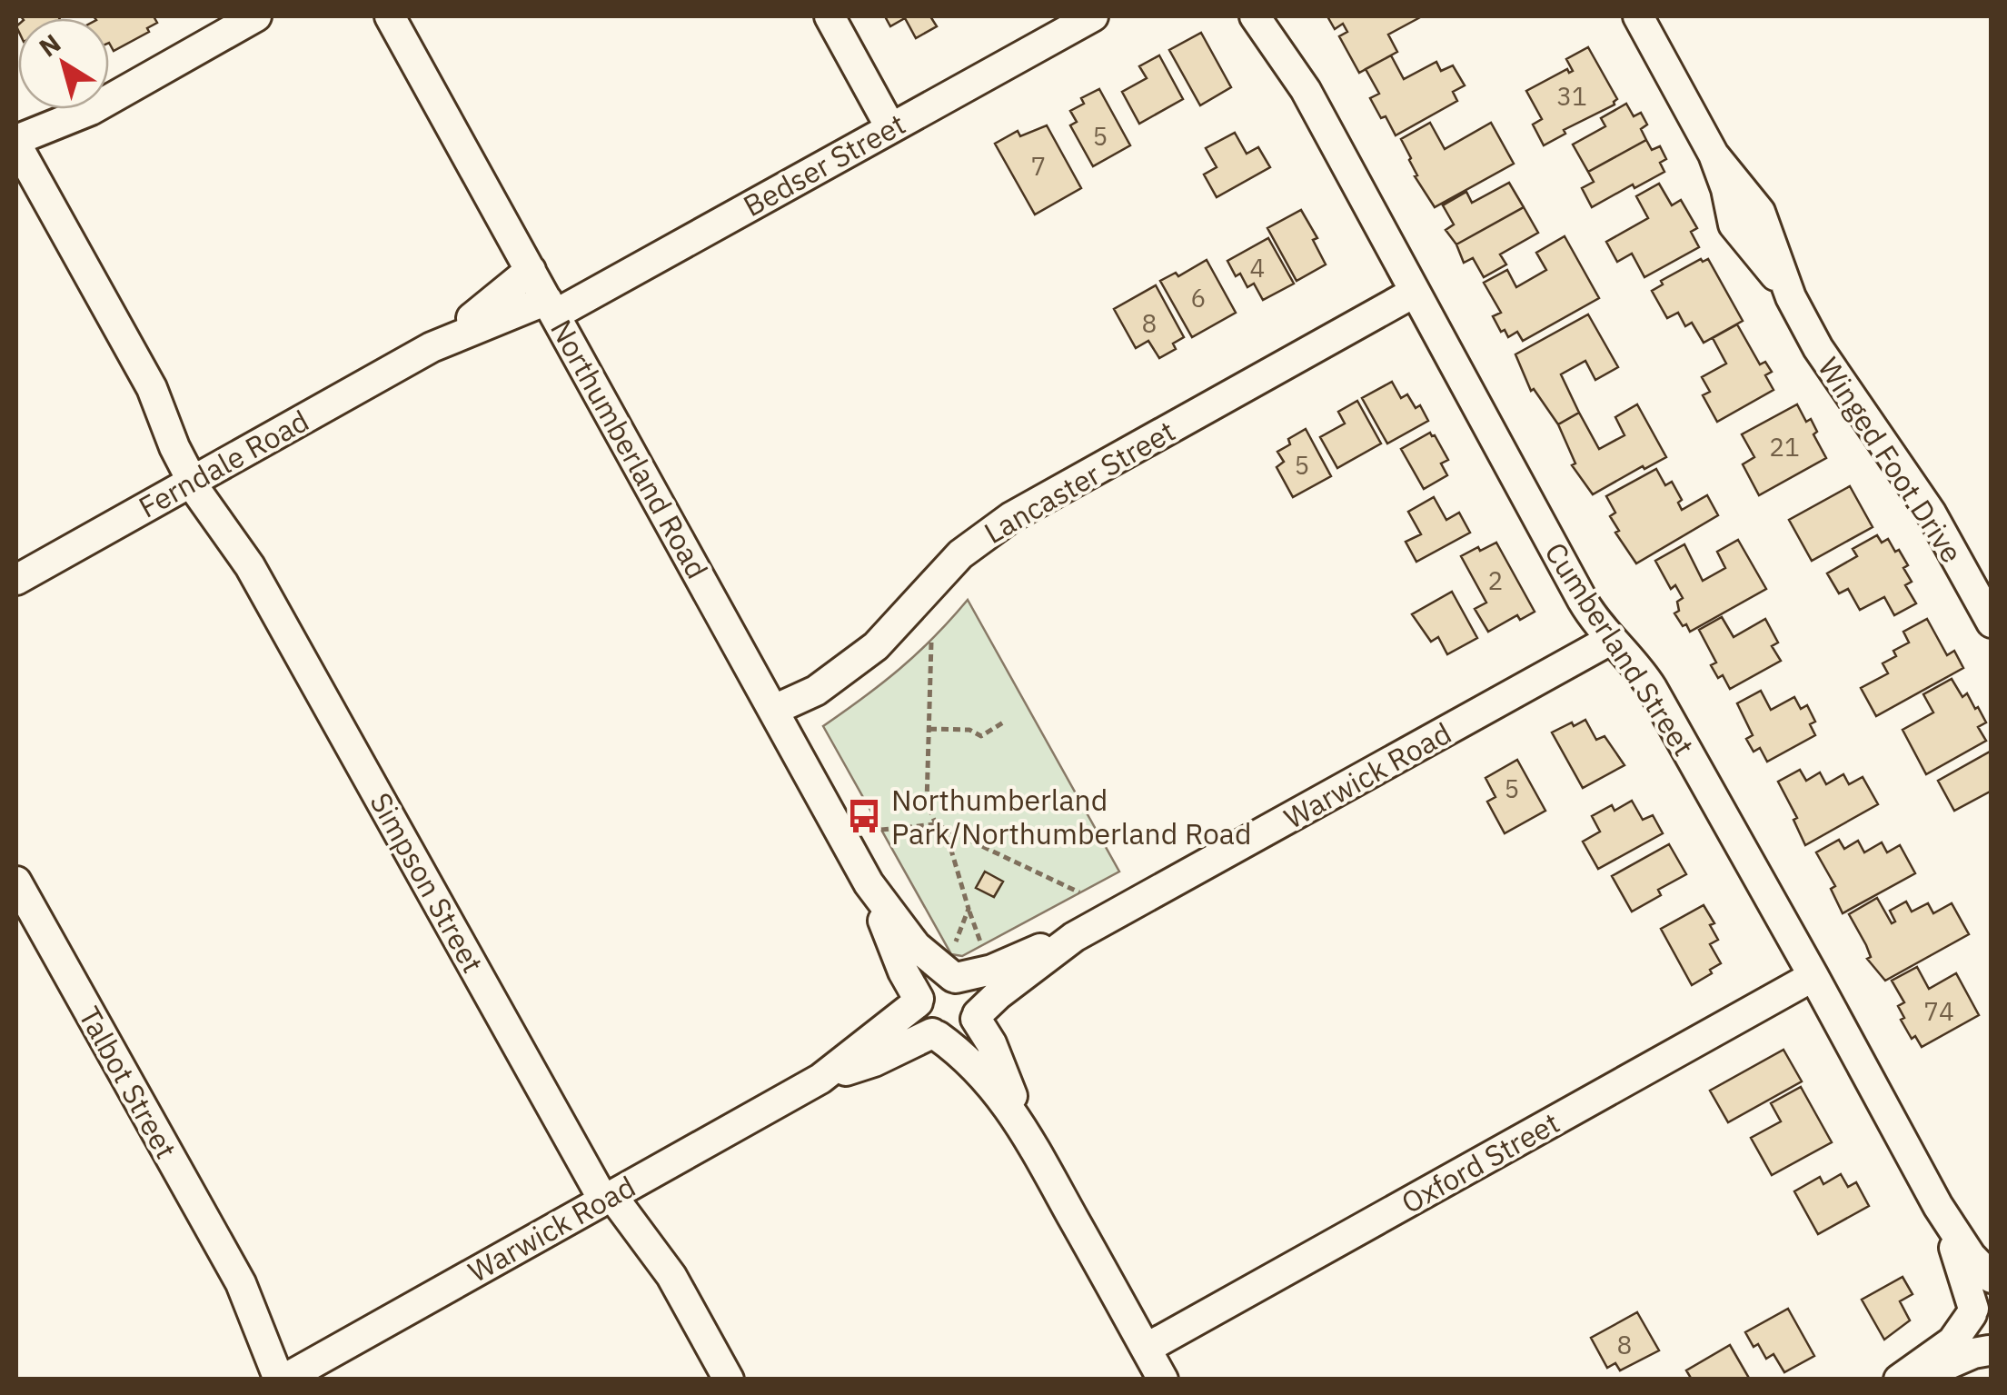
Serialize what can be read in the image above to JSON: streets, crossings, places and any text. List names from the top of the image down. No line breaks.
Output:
{"streets":{"street":["Bedser Street","Northumberland Road","Winged Foot Drive","Ferndale Road","Lancaster Street","Cumberland Street","Warwick Road","Simpson Street","Talbot Street","Oxford Street"]},"crossings":[["Bedser Street","Northumberland Road"],["Bedser Street","Ferndale Road"],["Northumberland Road","Ferndale Road"],["Northumberland Road","Lancaster Street"],["Northumberland Road","Warwick Road"],["Ferndale Road","Simpson Street"],["Lancaster Street","Cumberland Street"],["Cumberland Street","Warwick Road"],["Cumberland Street","Oxford Street"],["Warwick Road","Simpson Street"],["Warwick Road","Talbot Street"]],"places":{"bus stop":["Northumberland Park/Northumberland Road"]},"house_numbers":["31","5","7","4","6","8","21","5","2","5","74","8"],"north":"top left"}
